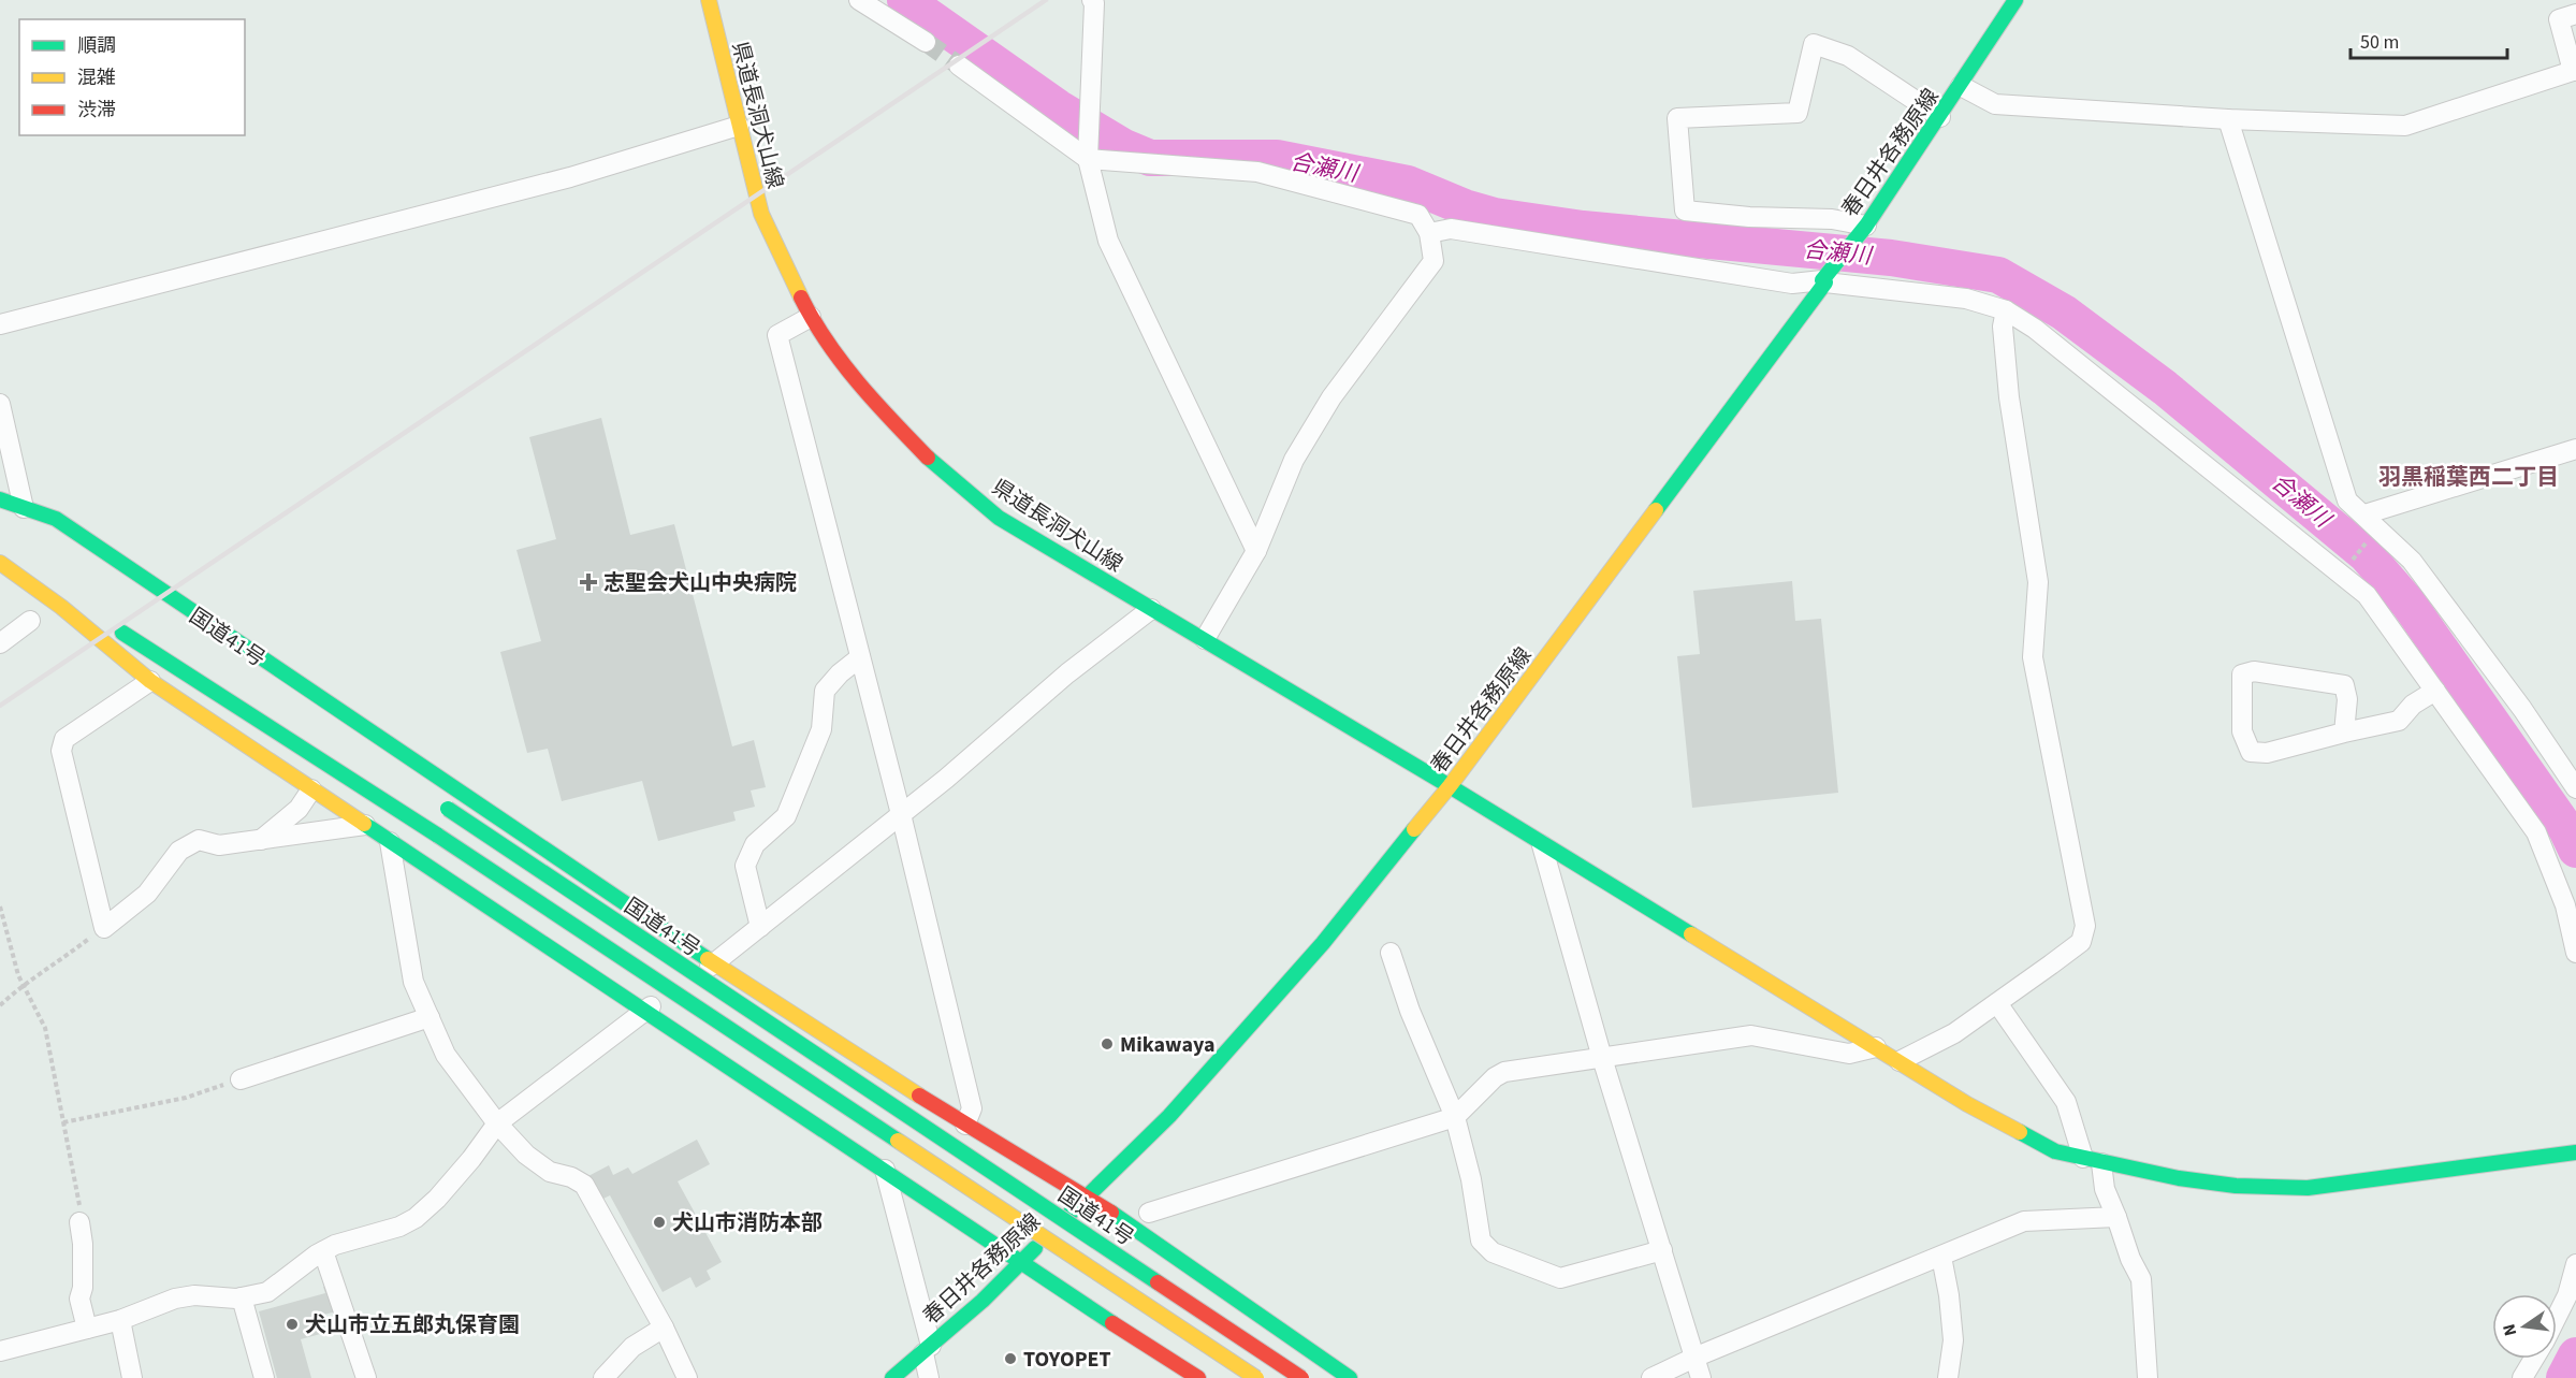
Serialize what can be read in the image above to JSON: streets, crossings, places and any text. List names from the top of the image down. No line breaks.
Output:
{"streets":{"main road":["県道長洞犬山線","春日井各務原線","国道41号"]},"crossings":[["県道長洞犬山線","春日井各務原線"]],"districts":["羽黒稲葉西二丁目"],"water":["合瀬川"],"places":{"health":["志聖会犬山中央病院"],"other":["Mikawaya","犬山市消防本部","犬山市立五郎丸保育園","TOYOPET"]},"legend":["順調","混雑","渋滞"],"scale_bar":"50 m","north":"left"}
